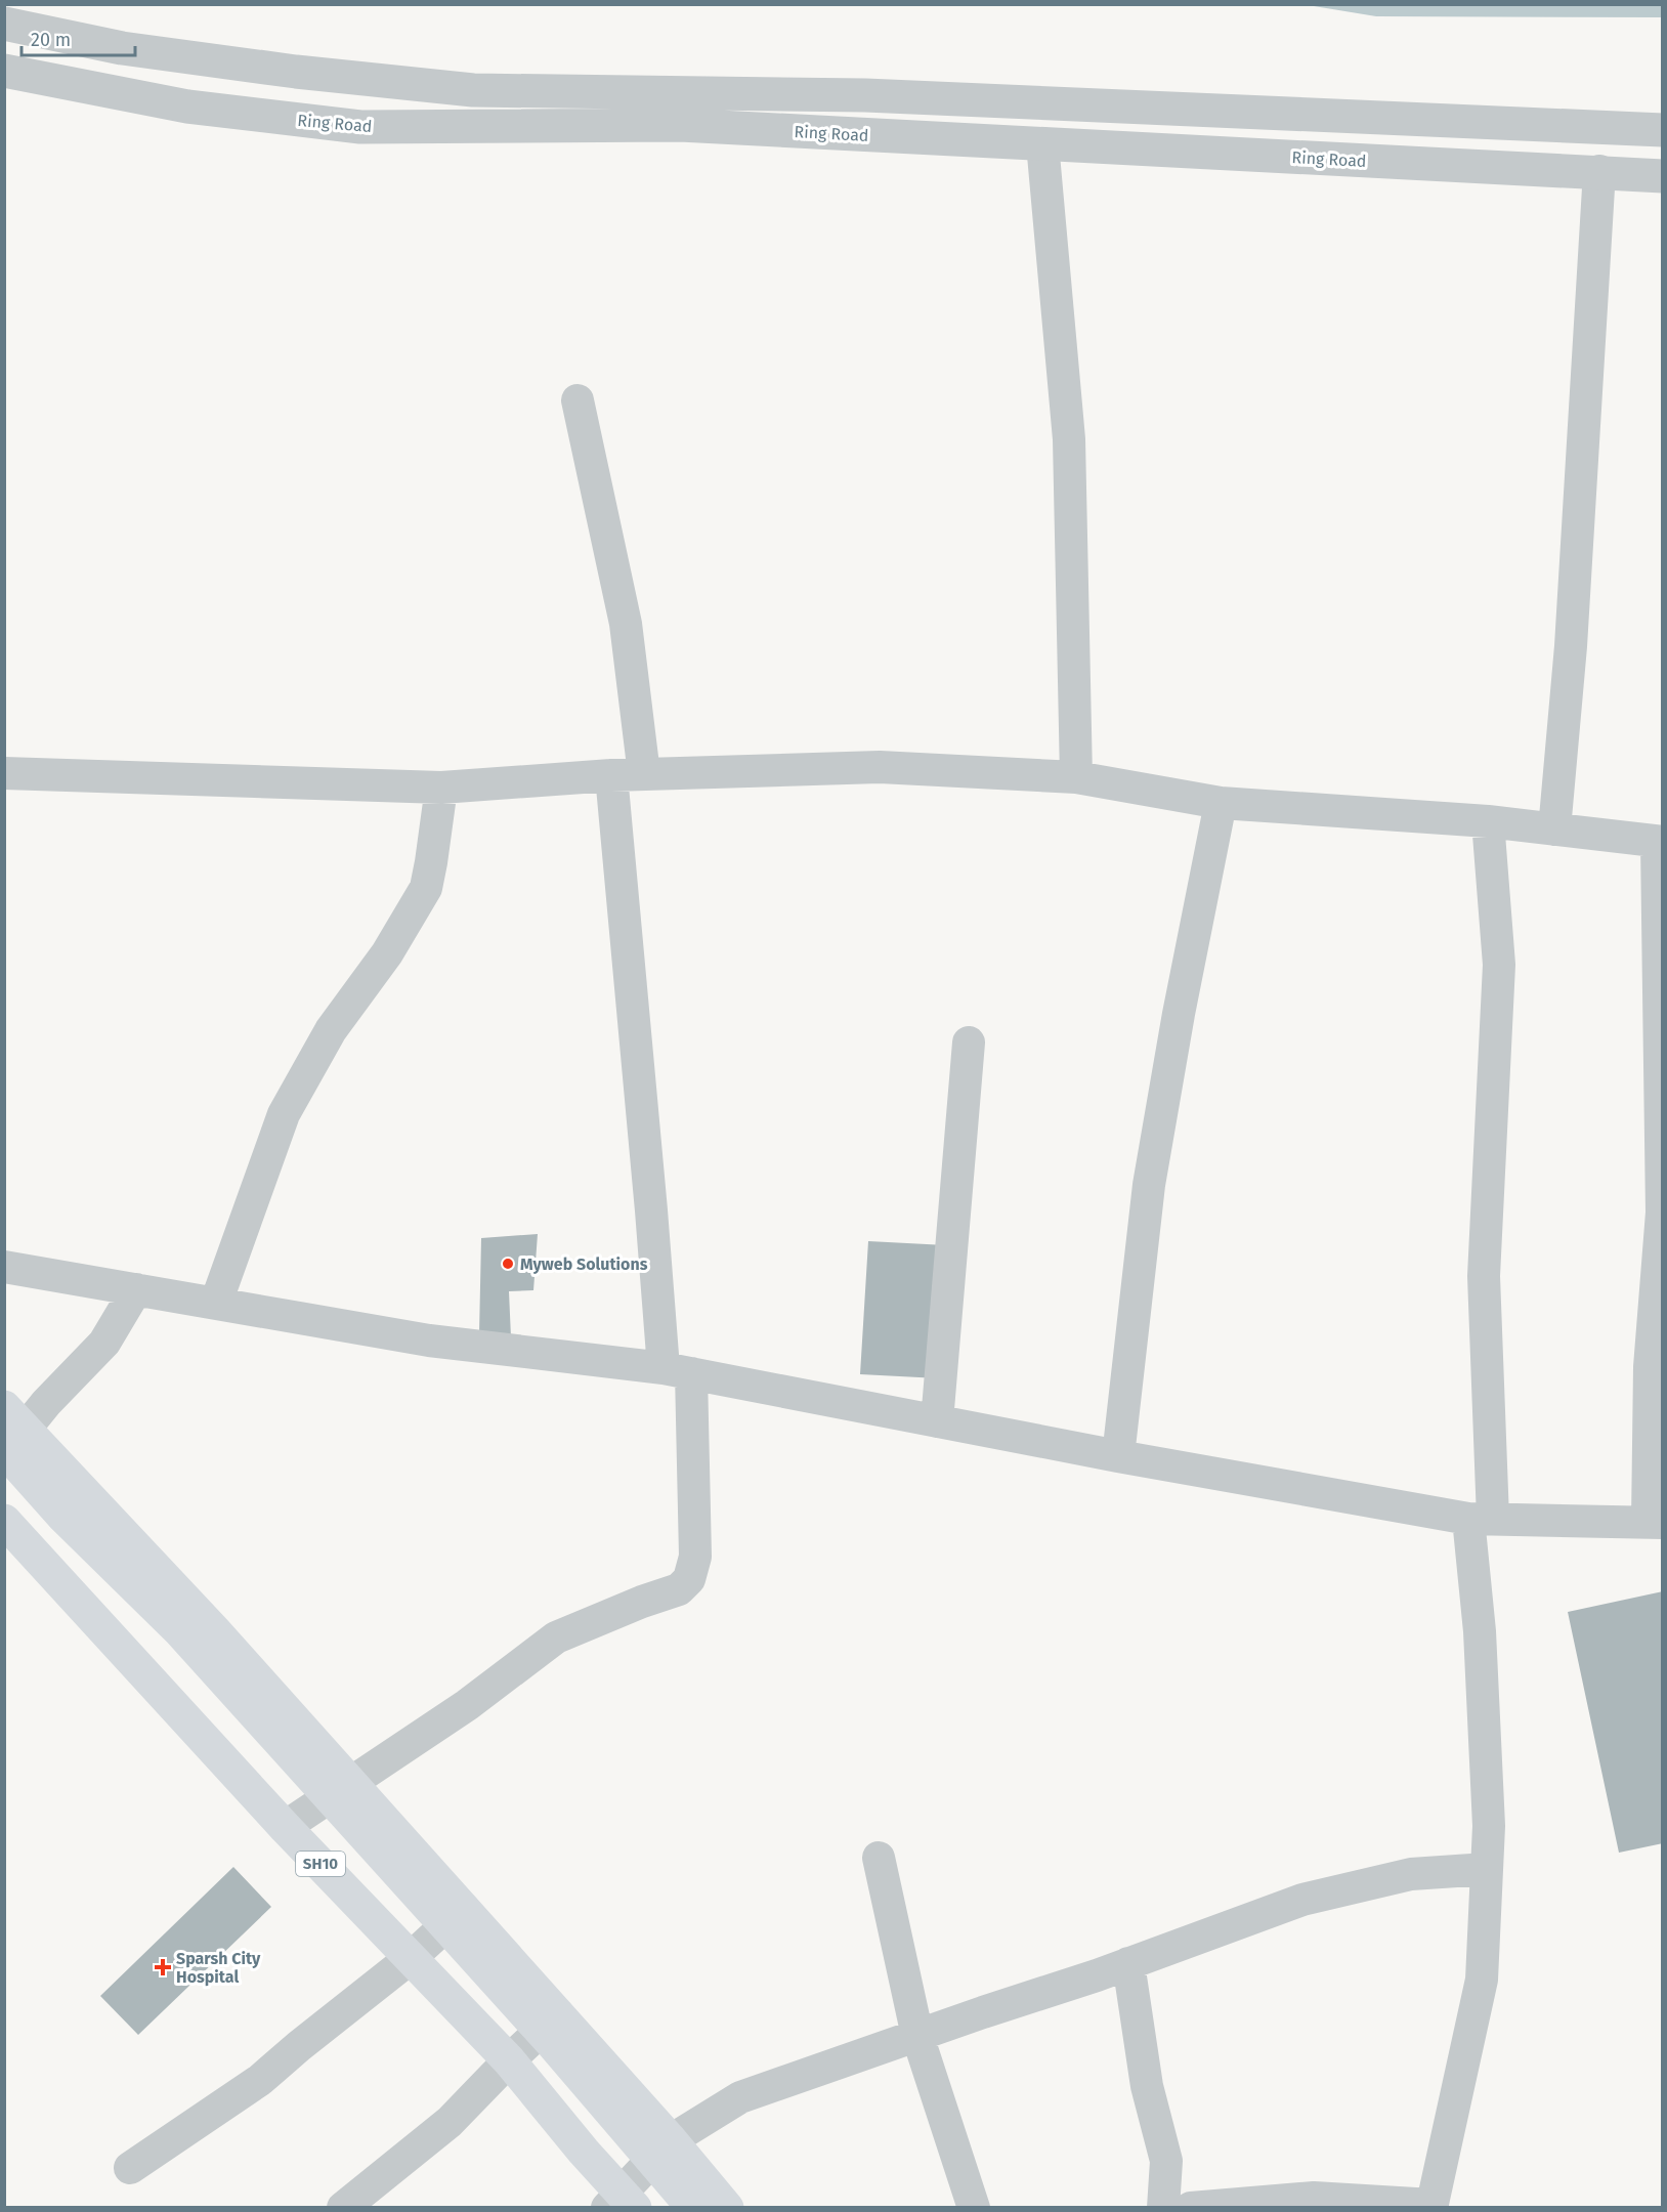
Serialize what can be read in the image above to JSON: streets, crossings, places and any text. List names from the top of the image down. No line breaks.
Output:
{"streets":{"main road":["SH10"],"street":["Ring Road"]},"places":{"other":["Myweb Solutions"],"health":["Sparsh City Hospital"]},"scale_bar":"20 m"}
